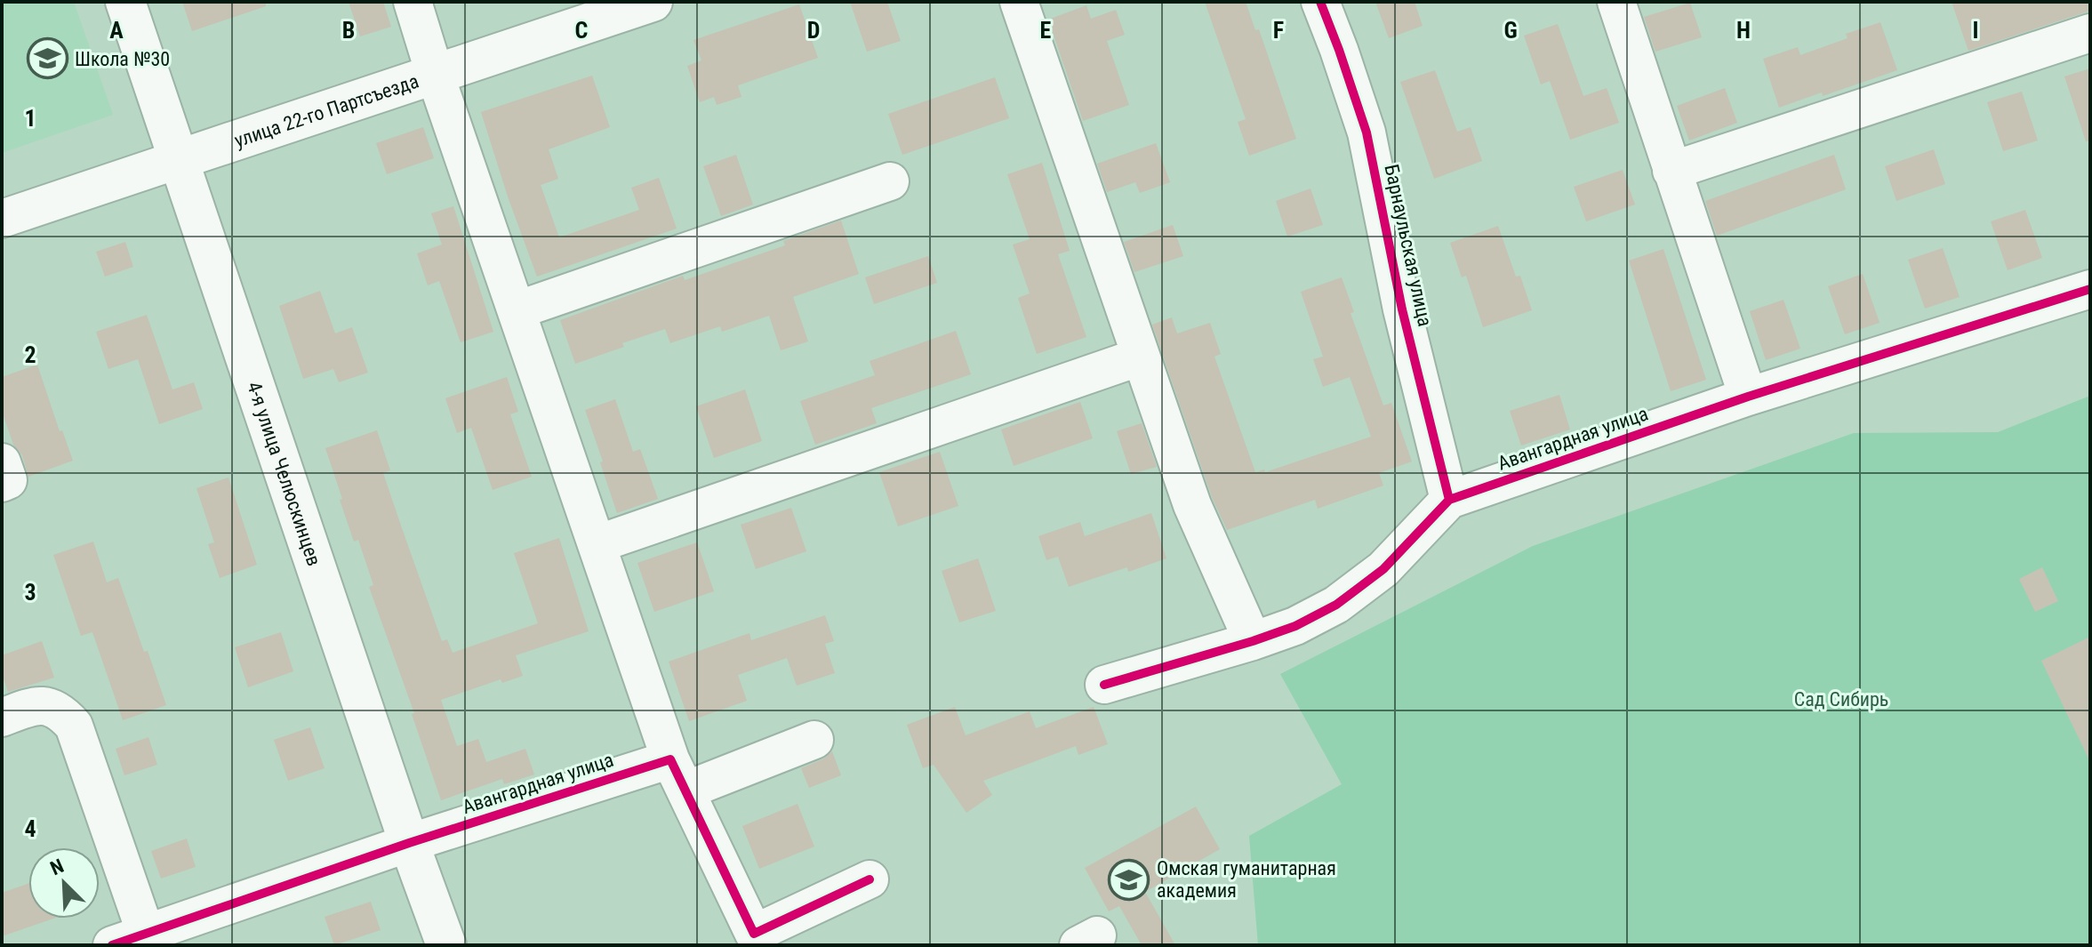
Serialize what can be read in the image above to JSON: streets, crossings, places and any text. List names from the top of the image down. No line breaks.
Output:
{"streets":{"main road":["улица 22-го Партсъезда","4-я улица Челюскинцев"],"street":["Барнаульская улица","Авангардная улица"]},"crossings":[["улица 22-го Партсъезда","4-я улица Челюскинцев"],["Барнаульская улица","Авангардная улица"],["Авангардная улица","4-я улица Челюскинцев"]],"parks":["Сад Сибирь"],"places":{"school or university":["Школа №30","Омская гуманитарная академия"]},"north":"top left","grid":{"columns":["A","B","C","D","E","F","G","H","I"],"rows":["1","2","3","4"]}}
